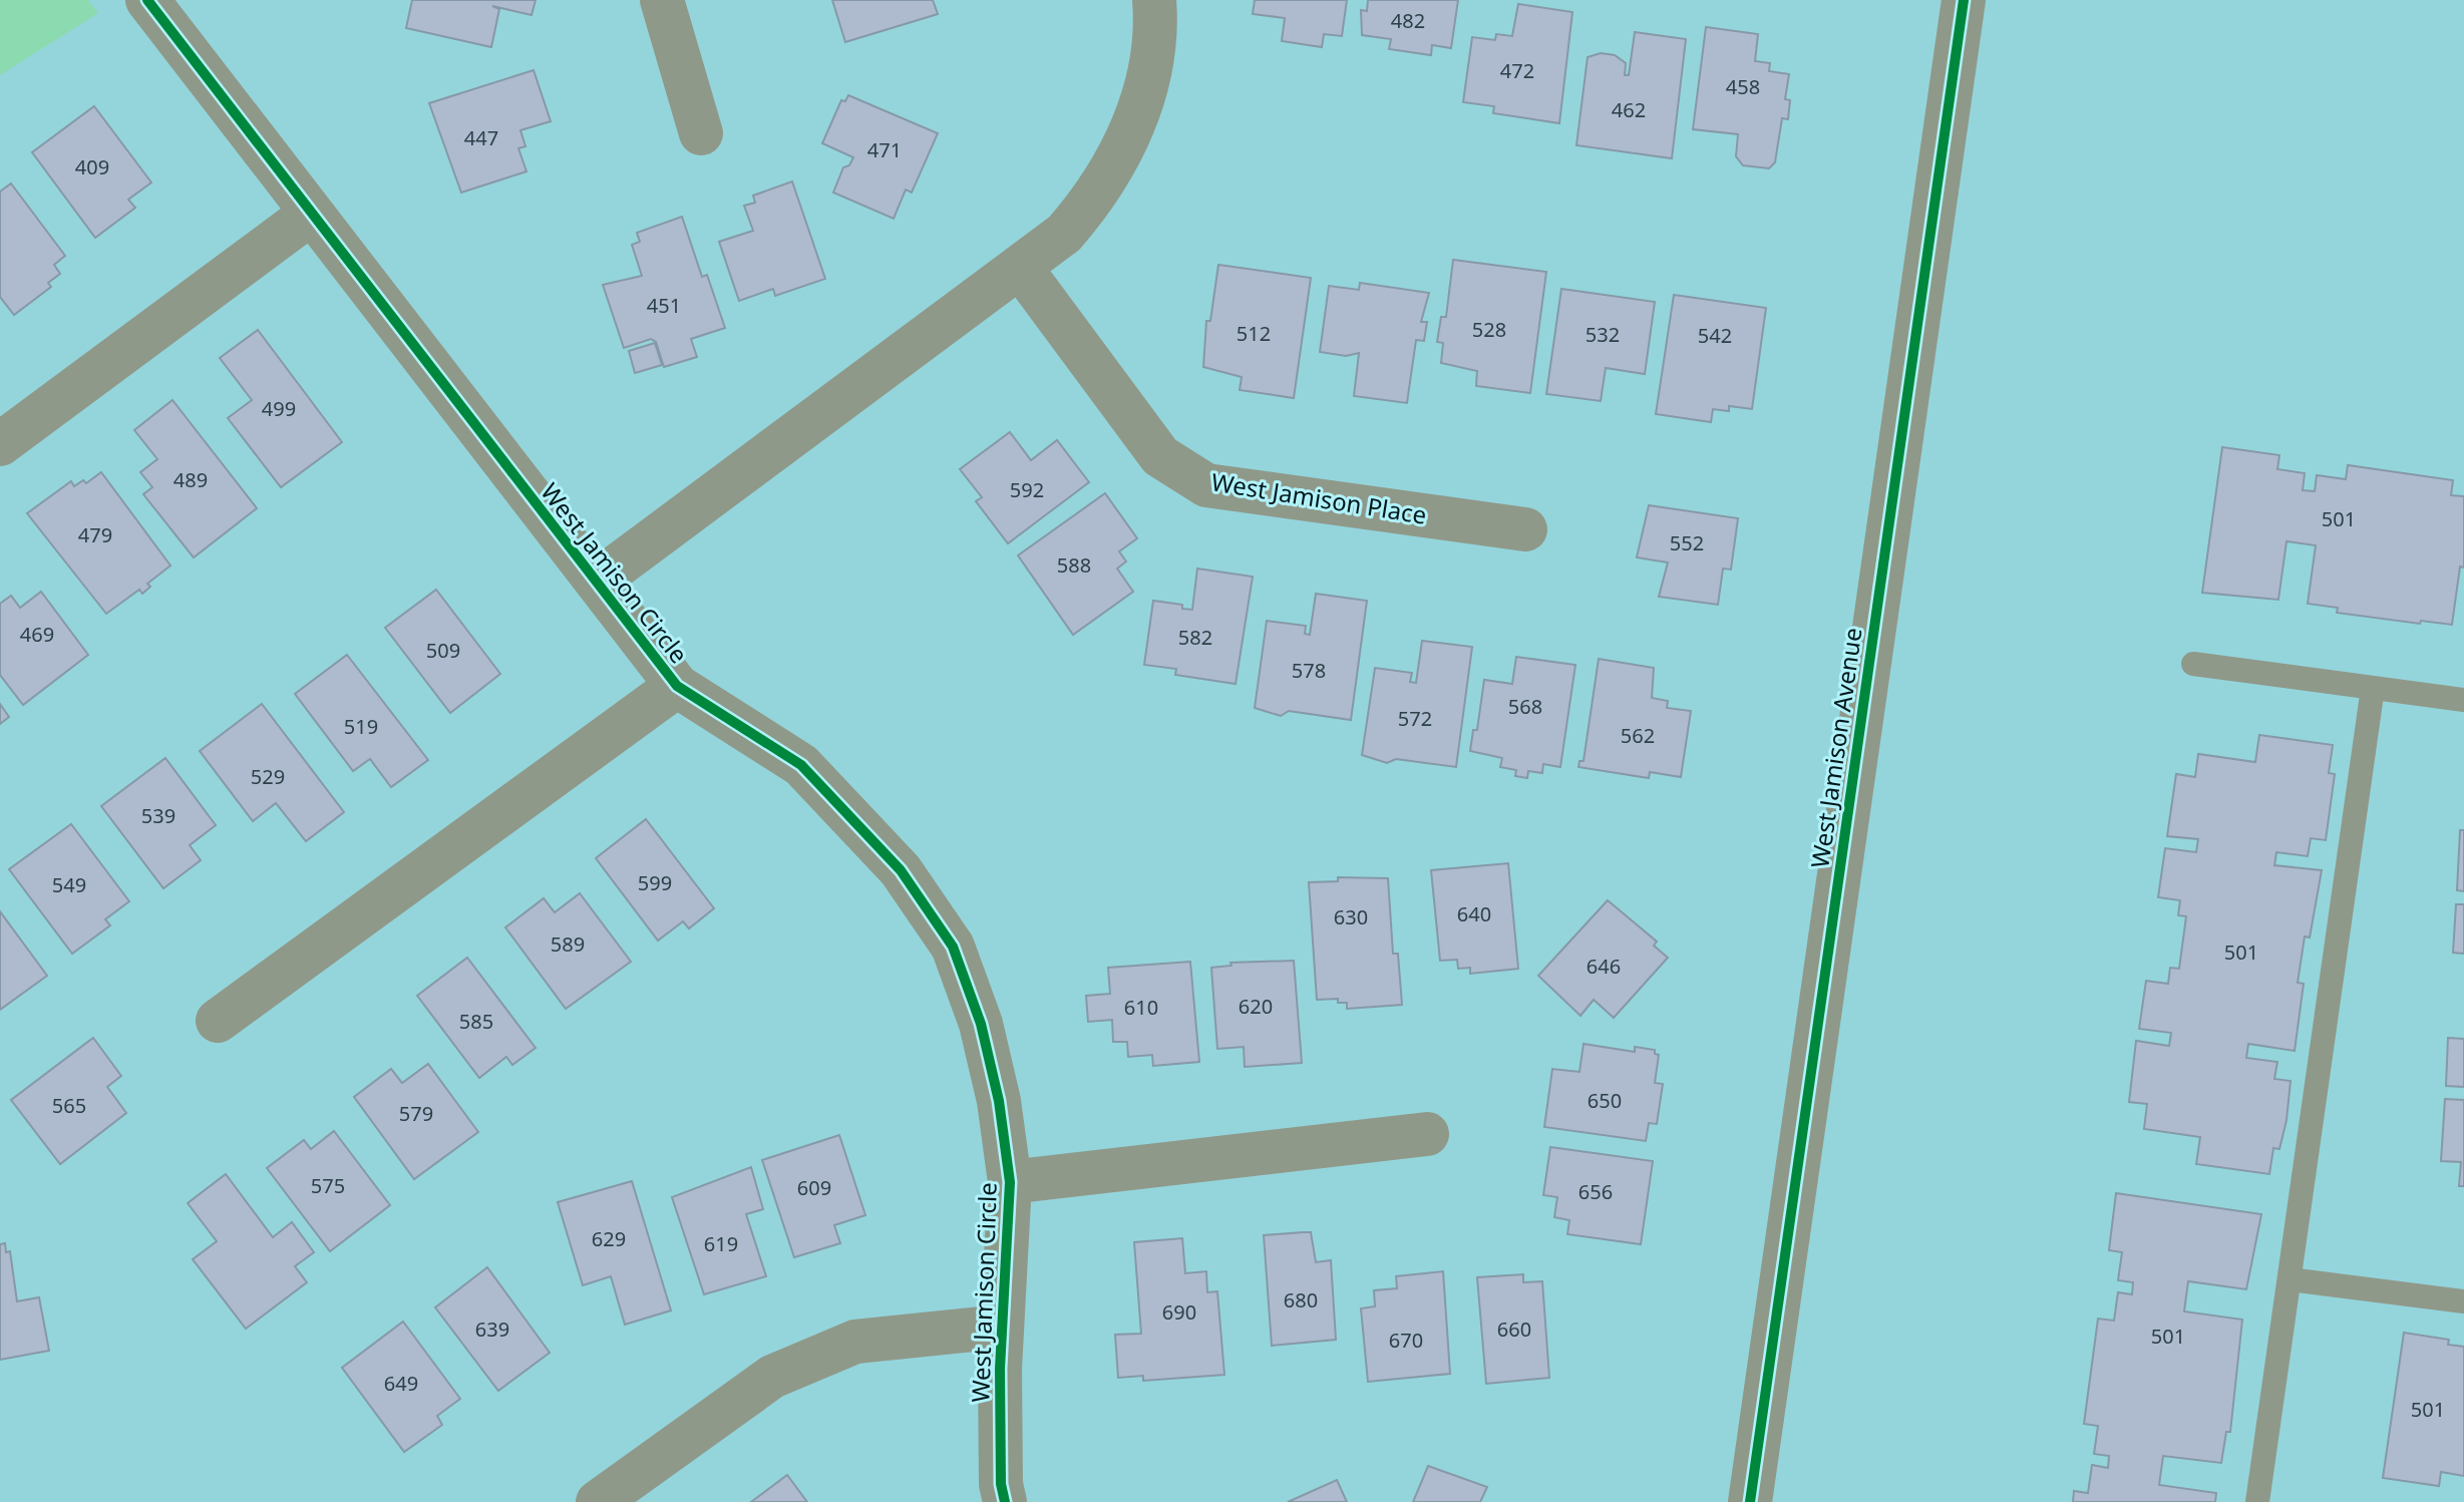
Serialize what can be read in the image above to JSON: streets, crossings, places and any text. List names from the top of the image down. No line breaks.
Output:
{"streets":{"street":["West Jamison Place","West Jamison Circle","West Jamison Avenue"]},"house_numbers":["482","472","458","462","447","471","409","451","528","512","532","542","499","489","592","501","479","552","588","469","582","509","578","568","572","519","562","529","539","599","549","640","630","589","501","646","620","610","585","650","565","579","575","609","656","629","619","680","690","639","660","501","670","649","501"]}
